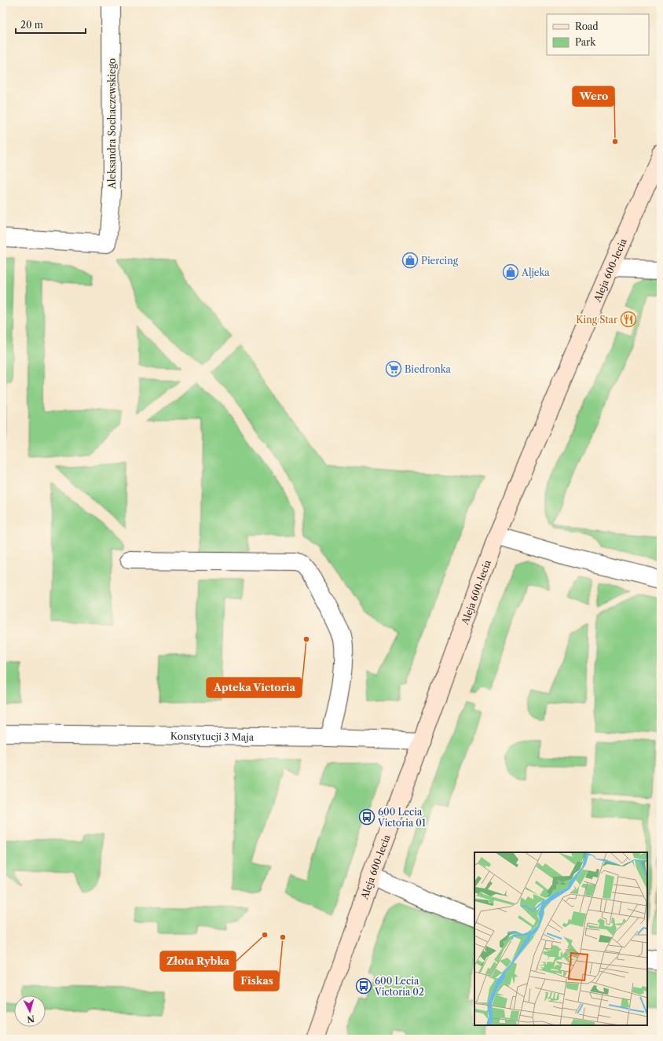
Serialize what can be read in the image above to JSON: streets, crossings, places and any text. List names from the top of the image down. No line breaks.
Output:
{"streets":{"main road":["Aleja 600-lecia"],"street":["Aleksandra Sochaczewskiego","Konstytucji 3 Maja"]},"crossings":[["Aleja 600-lecia","Konstytucji 3 Maja"]],"places":{"other":["Wero","Apteka Victoria","Złota Rybka","Fiskas"],"shop":["Piercing","Aljeka"],"restaurant":["King Star"],"supermarket":["Biedronka"],"bus stop":["600 Lecia Victoria 01","600 Lecia Victoria 02"]},"legend":["Road","Park"],"scale_bar":"20 m","north":"bottom"}
